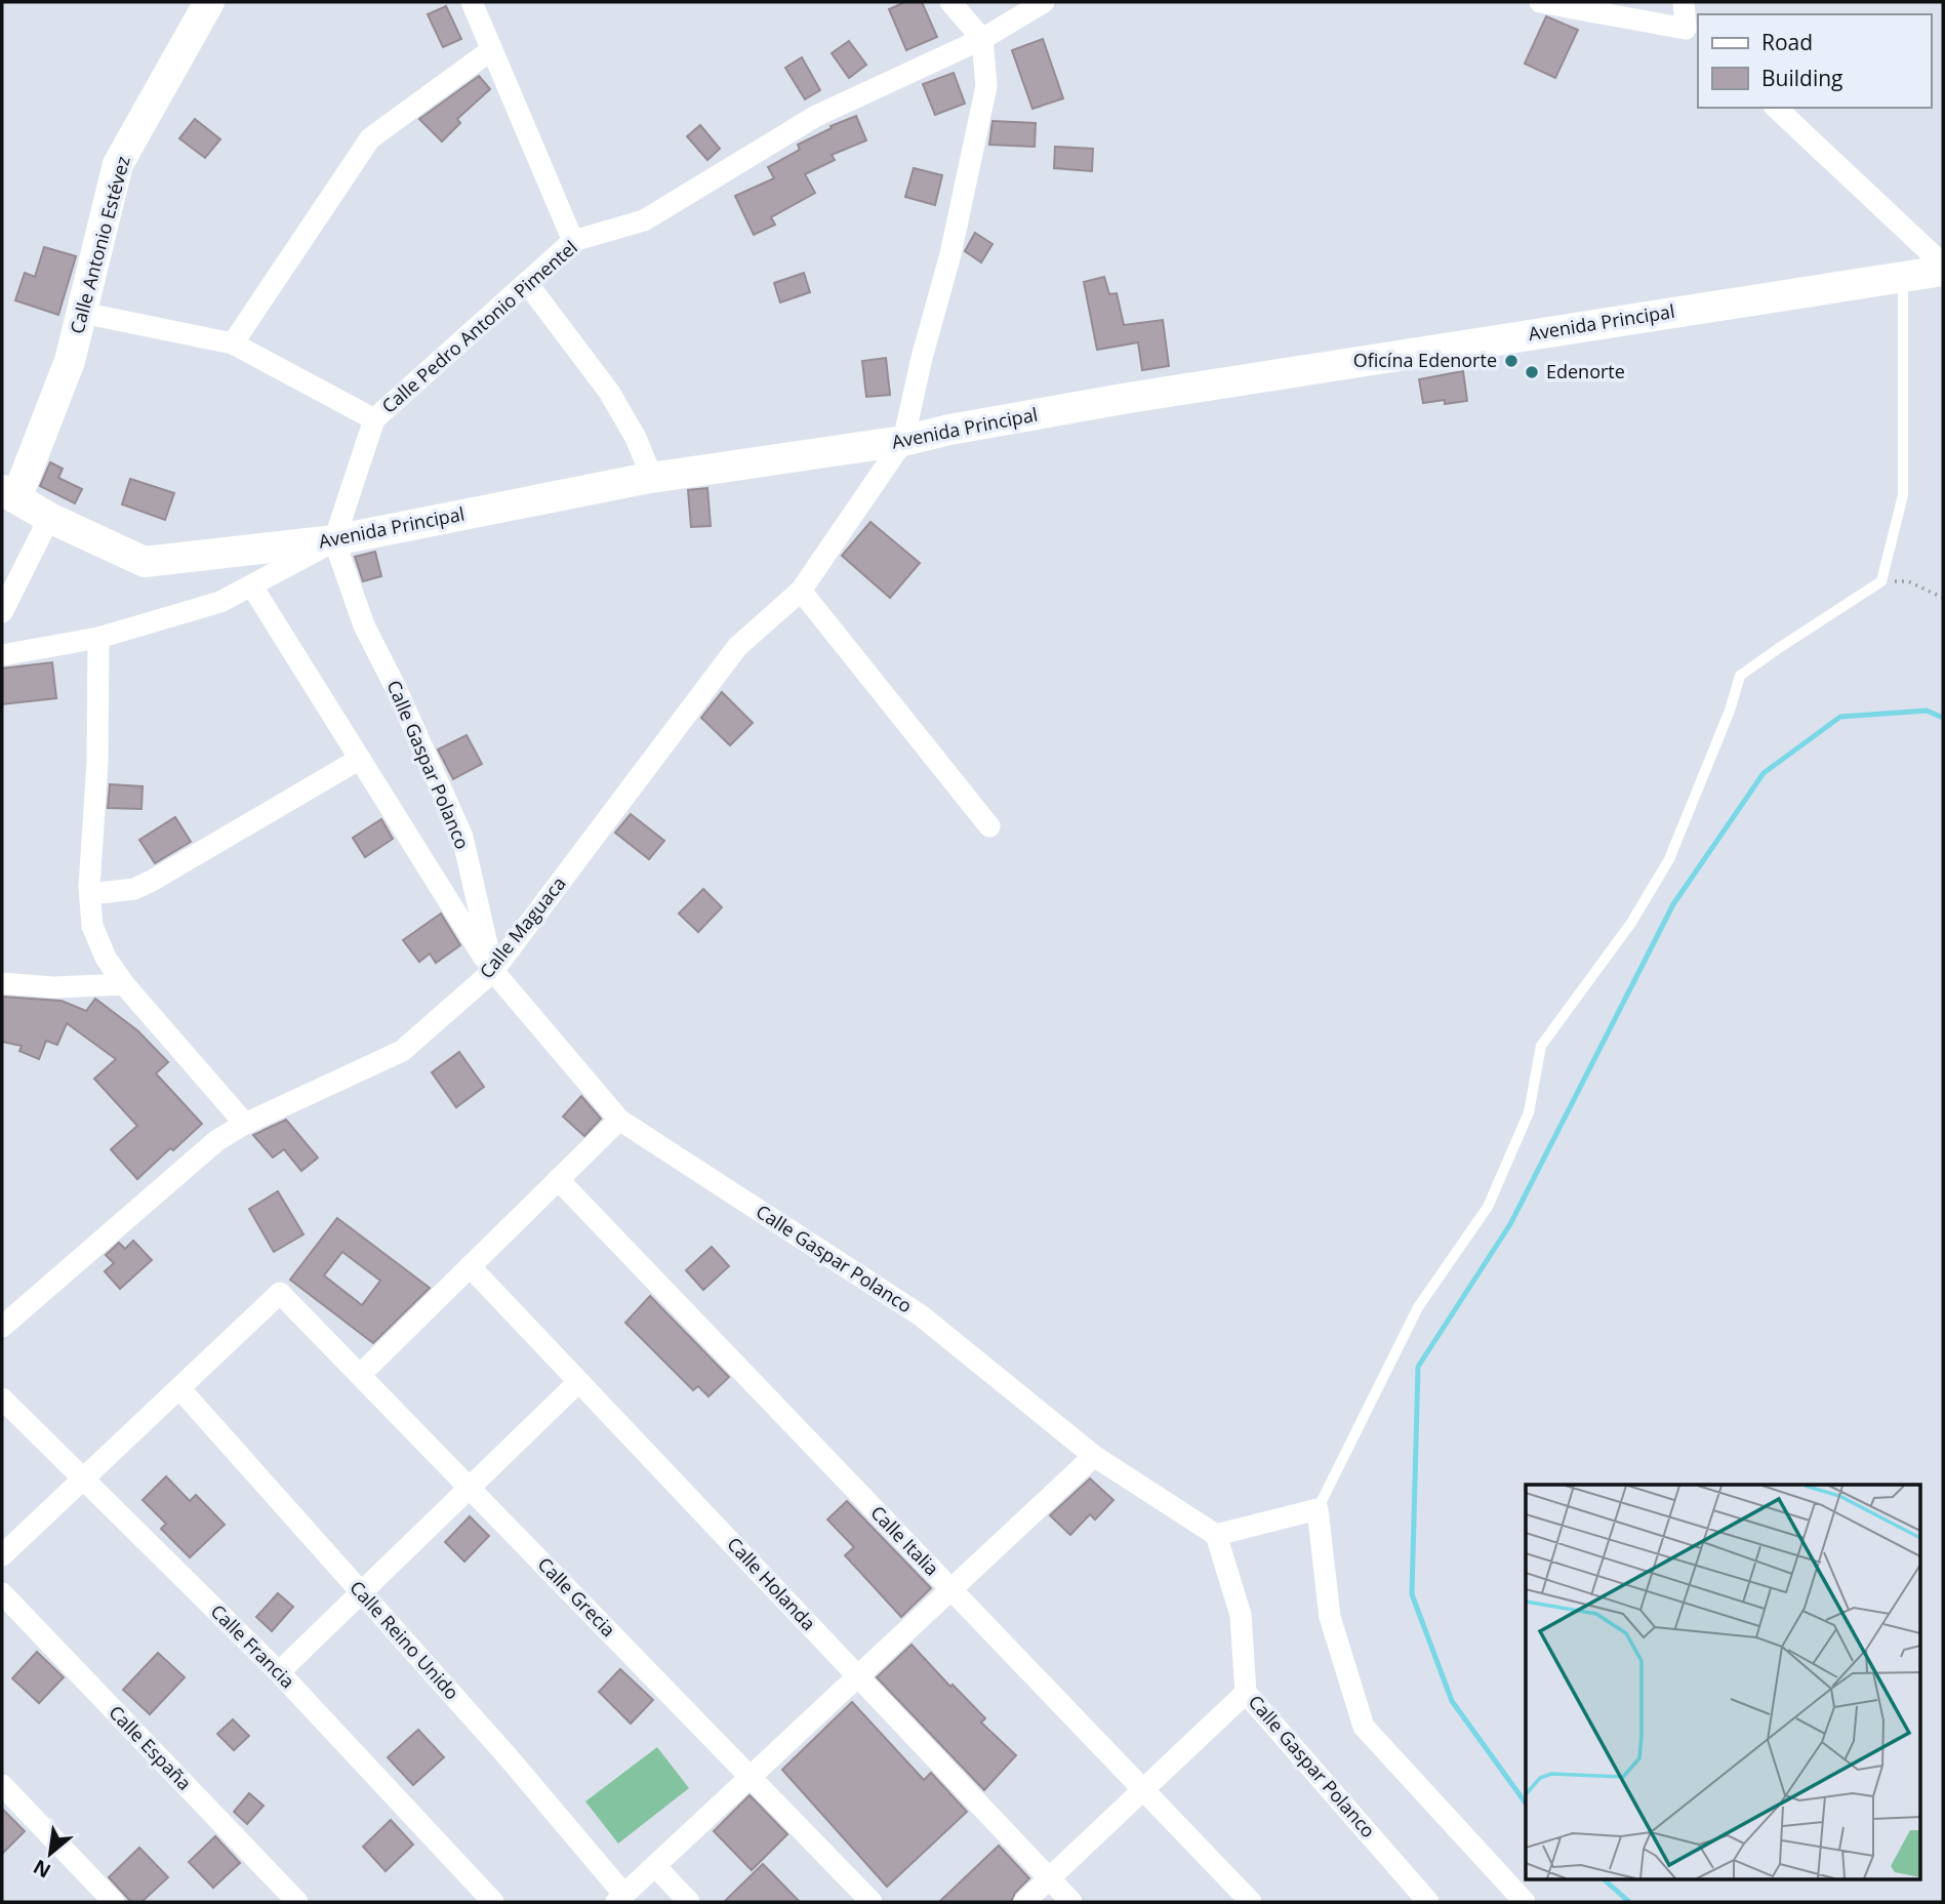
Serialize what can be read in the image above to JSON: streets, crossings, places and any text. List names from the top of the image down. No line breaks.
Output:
{"streets":{"main road":["Calle Antonio Estévez","Avenida Principal"],"street":["Calle Pedro Antonio Pimentel","Calle Gaspar Polanco","Calle Maguaca","Calle Italia","Calle Holanda","Calle Grecia","Calle Reino Unido","Calle Francia","Calle España"]},"crossings":[["Calle Antonio Estévez","Avenida Principal"],["Avenida Principal","Calle Pedro Antonio Pimentel"],["Avenida Principal","Calle Gaspar Polanco"],["Avenida Principal","Calle Maguaca"],["Calle Pedro Antonio Pimentel","Calle Gaspar Polanco"],["Calle Gaspar Polanco","Calle Maguaca"],["Calle Grecia","Calle Reino Unido"]],"places":["Oficína Edenorte","Edenorte"],"legend":["Road","Building"],"north":"bottom left"}
